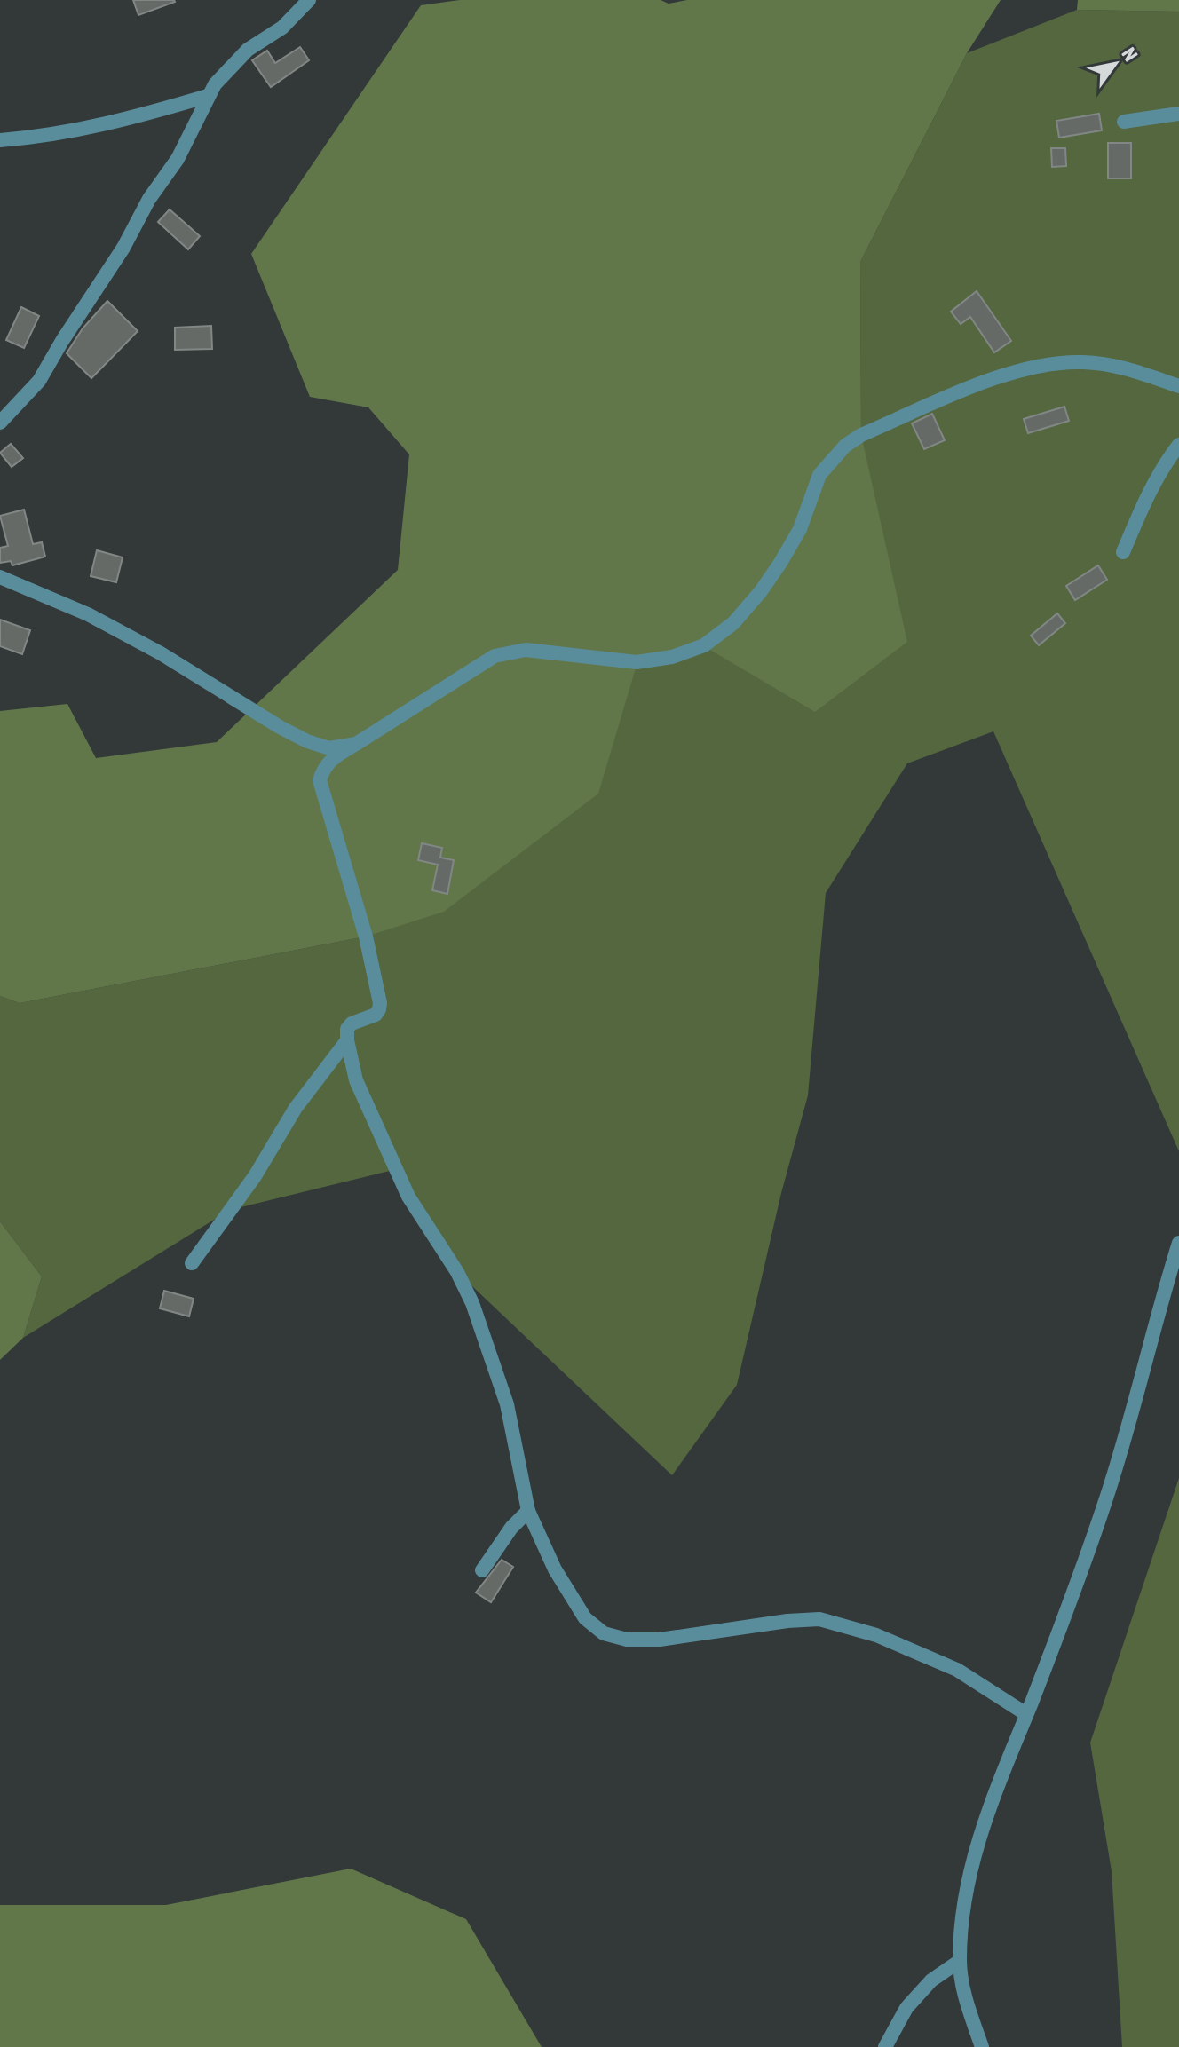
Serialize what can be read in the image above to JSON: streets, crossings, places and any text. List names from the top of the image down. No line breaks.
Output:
{"north":"top right"}
